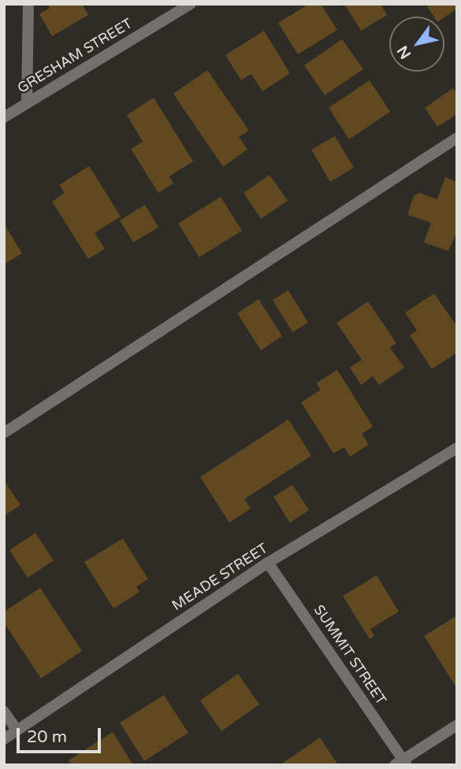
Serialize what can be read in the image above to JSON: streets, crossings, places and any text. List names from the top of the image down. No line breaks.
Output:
{"streets":{"street":["GRESHAM STREET","MEADE STREET","SUMMIT STREET"]},"crossings":[["MEADE STREET","SUMMIT STREET"]],"scale_bar":"20 m","north":"bottom left"}
